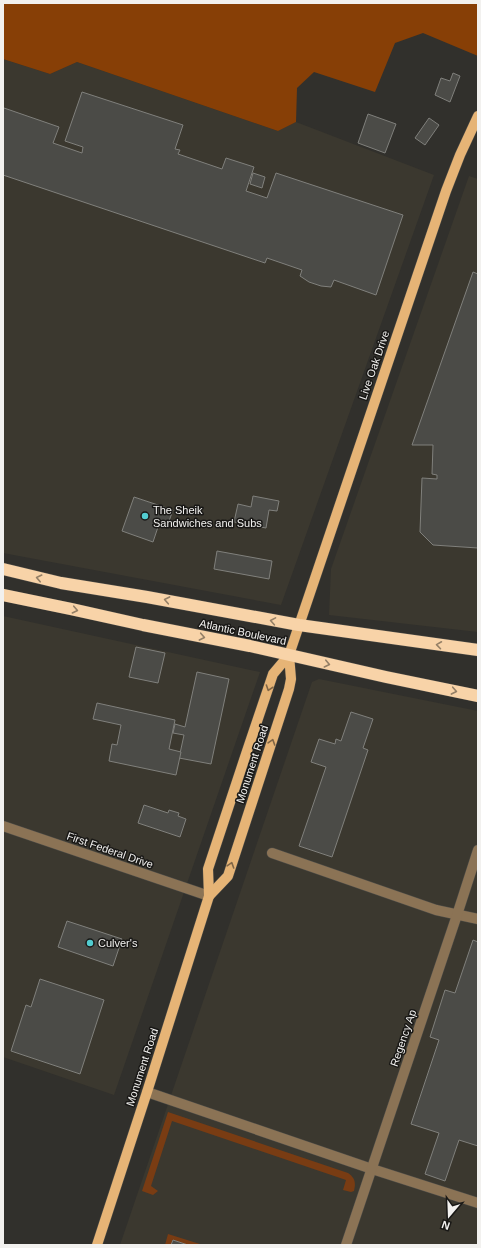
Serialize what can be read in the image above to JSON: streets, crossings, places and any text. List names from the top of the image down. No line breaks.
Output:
{"streets":{"highway":["Atlantic Boulevard"],"main road":["Live Oak Drive","Monument Road"],"street":["First Federal Drive","Regency Ap"]},"crossings":[["Live Oak Drive","Atlantic Boulevard"],["Live Oak Drive","Monument Road"],["Atlantic Boulevard","Monument Road"],["Monument Road","First Federal Drive"]],"places":["The Sheik Sandwiches and Subs","Culver's"],"north":"bottom"}
